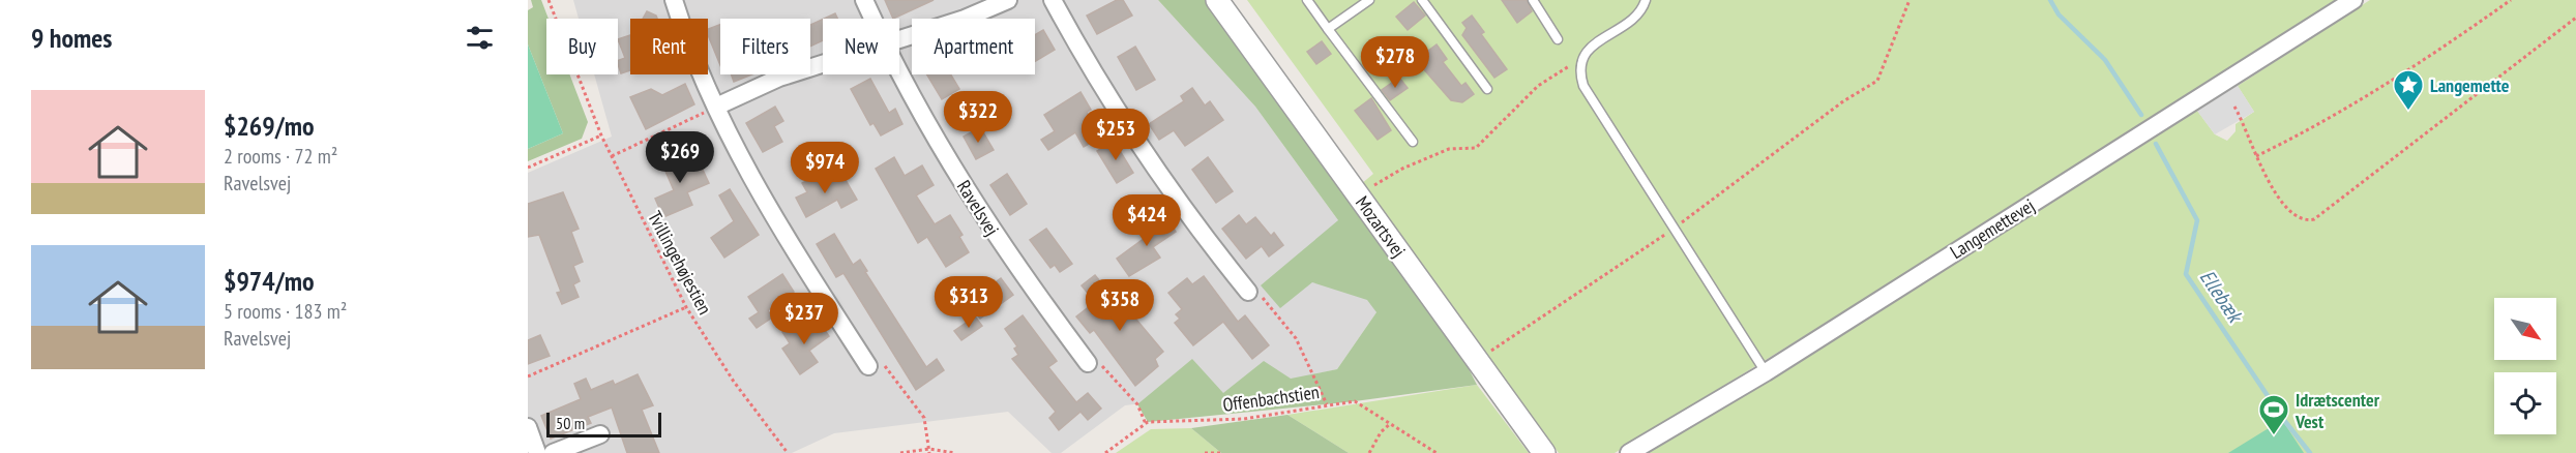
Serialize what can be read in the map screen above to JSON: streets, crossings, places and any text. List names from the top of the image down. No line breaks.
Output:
{"streets":{"street":["Ravelsvej","Mozartsvej","Langemettevej"],"path":["Tvillingehøjestien","Offenbachstien"]},"water":["Ellebæk"],"places":{"place":["Langemette"],"sports":["Idrætscenter Vest"]},"scale_bar":"50 m","north":"bottom right","page":{"heading":"9 homes","chip":["Buy","Rent","Filters","New","Apartment"],"price":["$278","$322","$253","$269","$974","$424","$313","$358","$237"],"list":[{"name":"$269/mo","note":"2 rooms · 72 m² · Ravelsvej"},{"name":"$974/mo","note":"5 rooms · 183 m² · Ravelsvej"}],"scale":"50 m"}}
